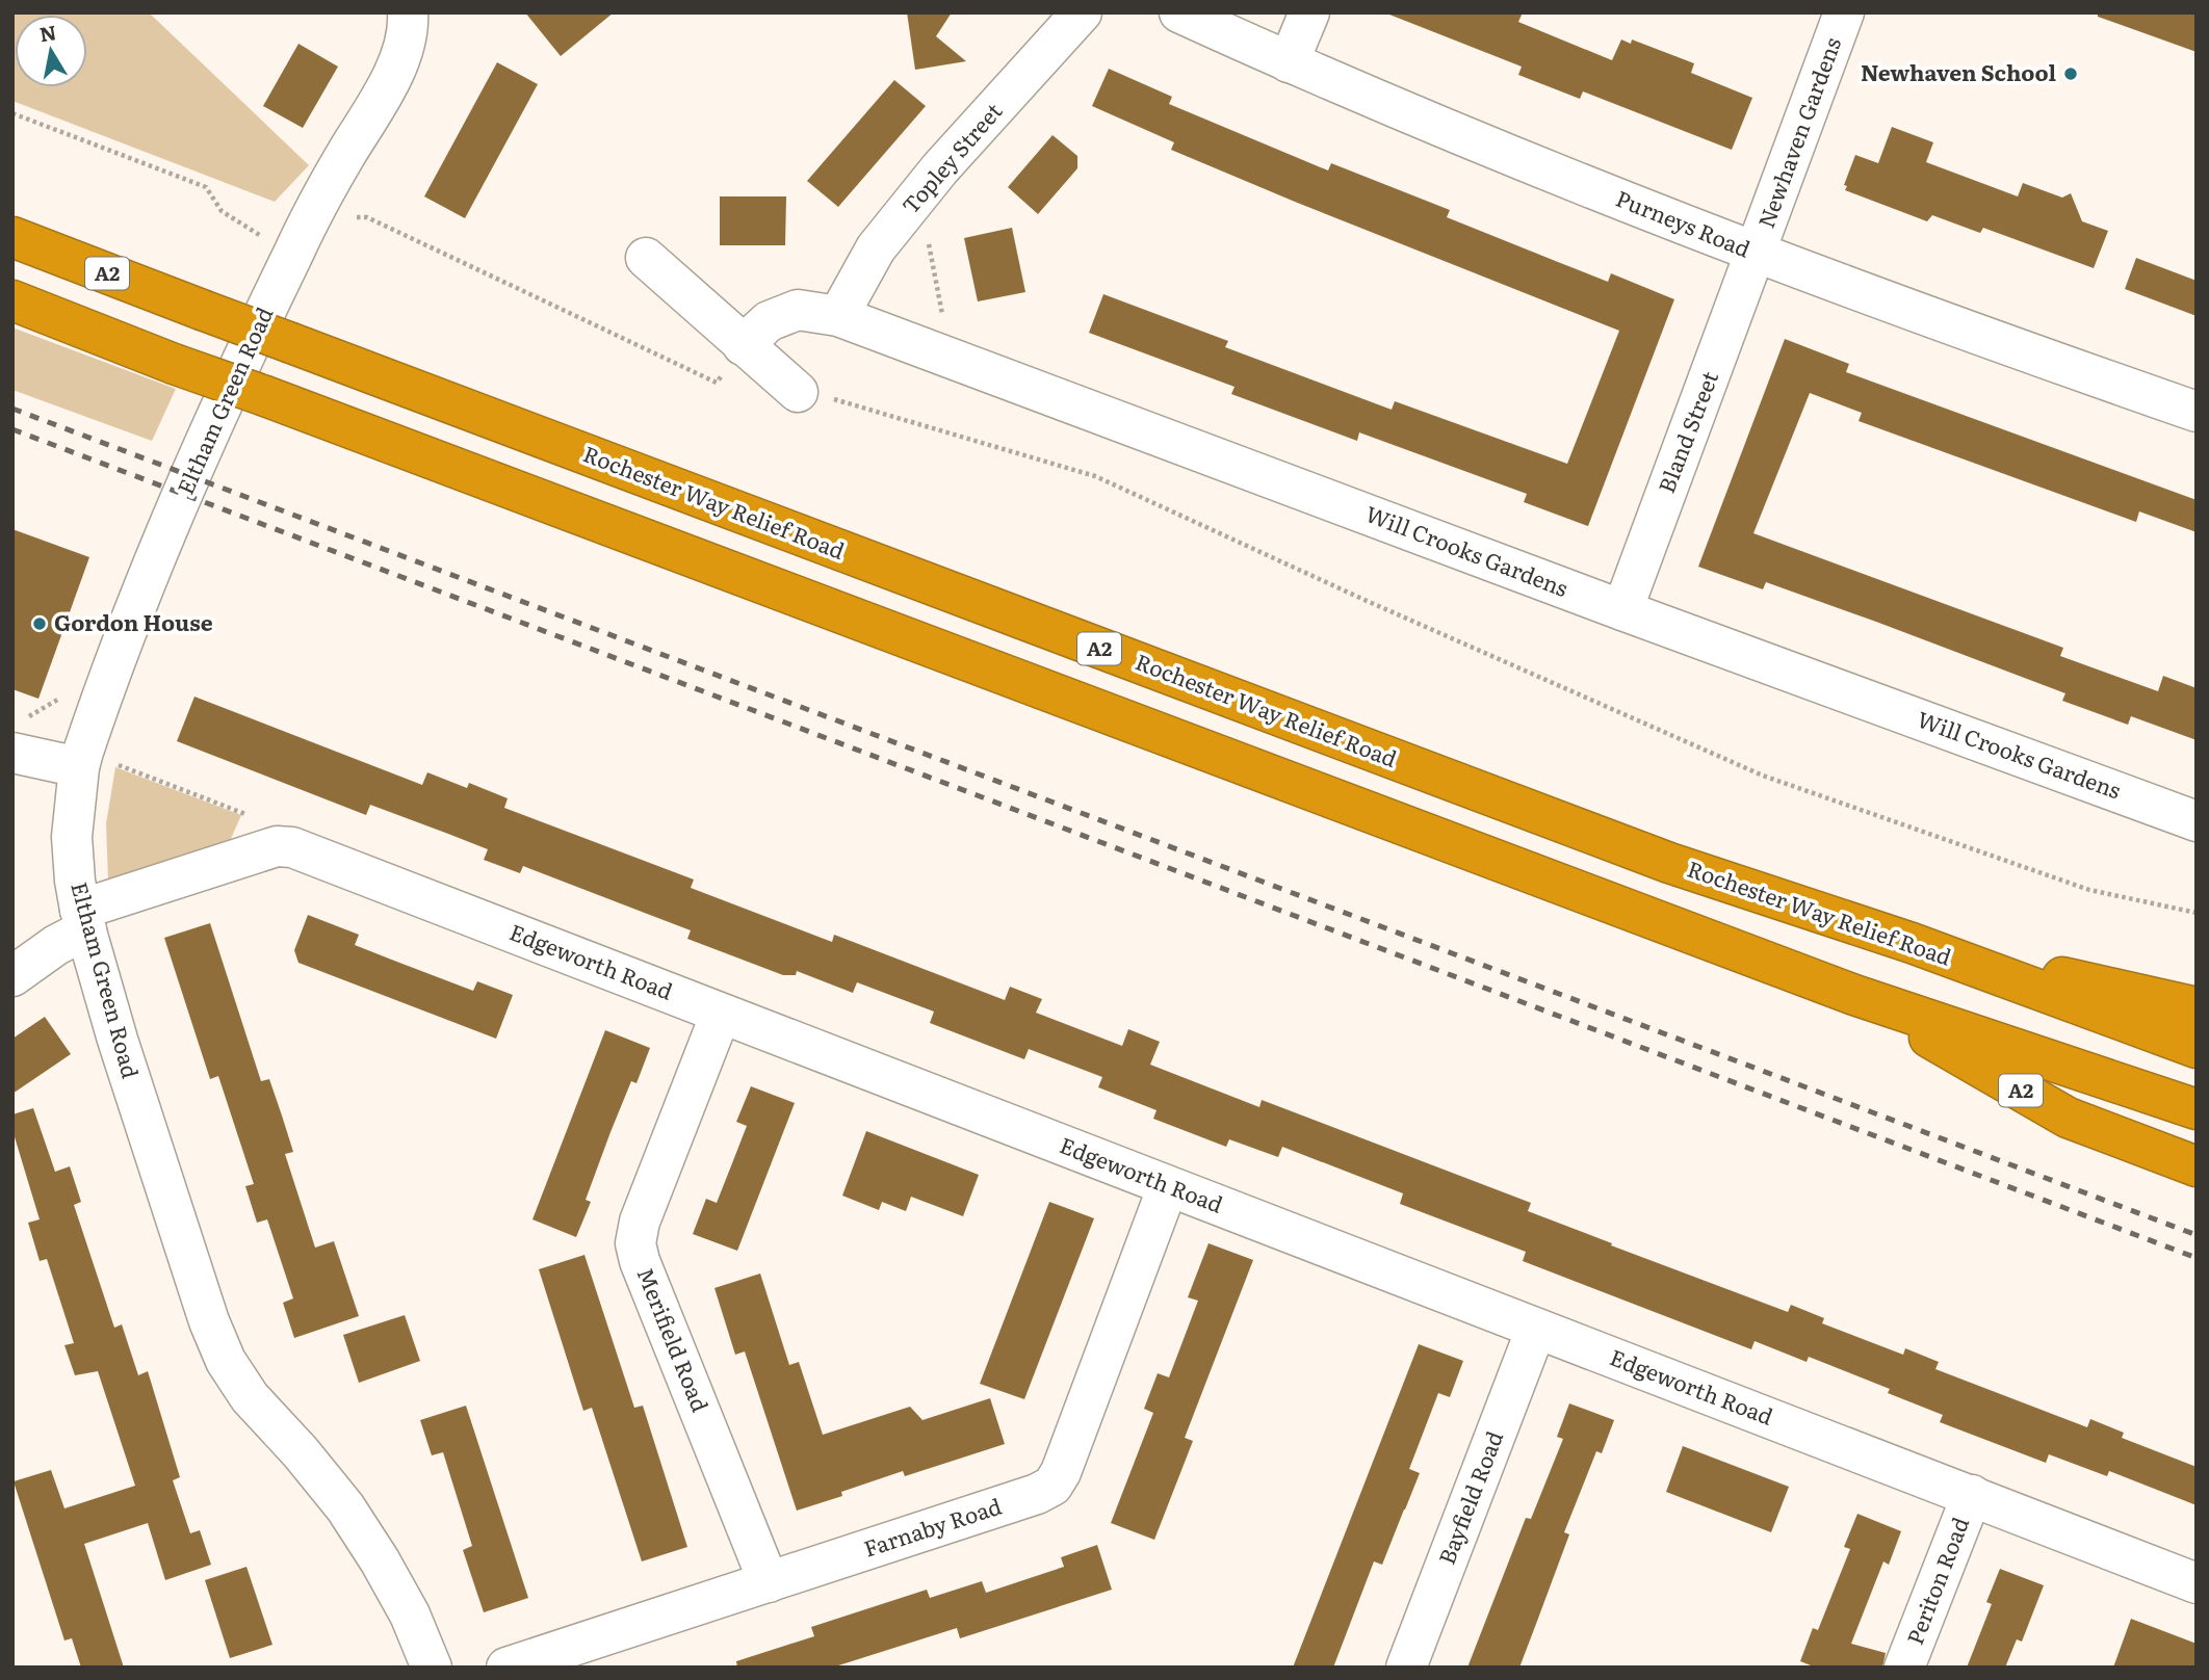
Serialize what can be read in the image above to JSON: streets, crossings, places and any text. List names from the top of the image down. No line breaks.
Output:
{"streets":{"highway":["A2","Rochester Way Relief Road"],"street":["Newhaven Gardens","Topley Street","Purneys Road","Eltham Green Road","Bland Street","Will Crooks Gardens","Edgeworth Road","Merifield Road","Bayfield Road","Farnaby Road","Periton Road"]},"crossings":[["Newhaven Gardens","Purneys Road"],["Newhaven Gardens","Bland Street"],["Topley Street","Will Crooks Gardens"],["Purneys Road","Bland Street"],["A2","Rochester Way Relief Road"],["Bland Street","Will Crooks Gardens"],["Edgeworth Road","Merifield Road"],["Edgeworth Road","Bayfield Road"],["Edgeworth Road","Farnaby Road"],["Edgeworth Road","Periton Road"],["Merifield Road","Farnaby Road"]],"places":["Newhaven School","Gordon House"],"north":"top"}
